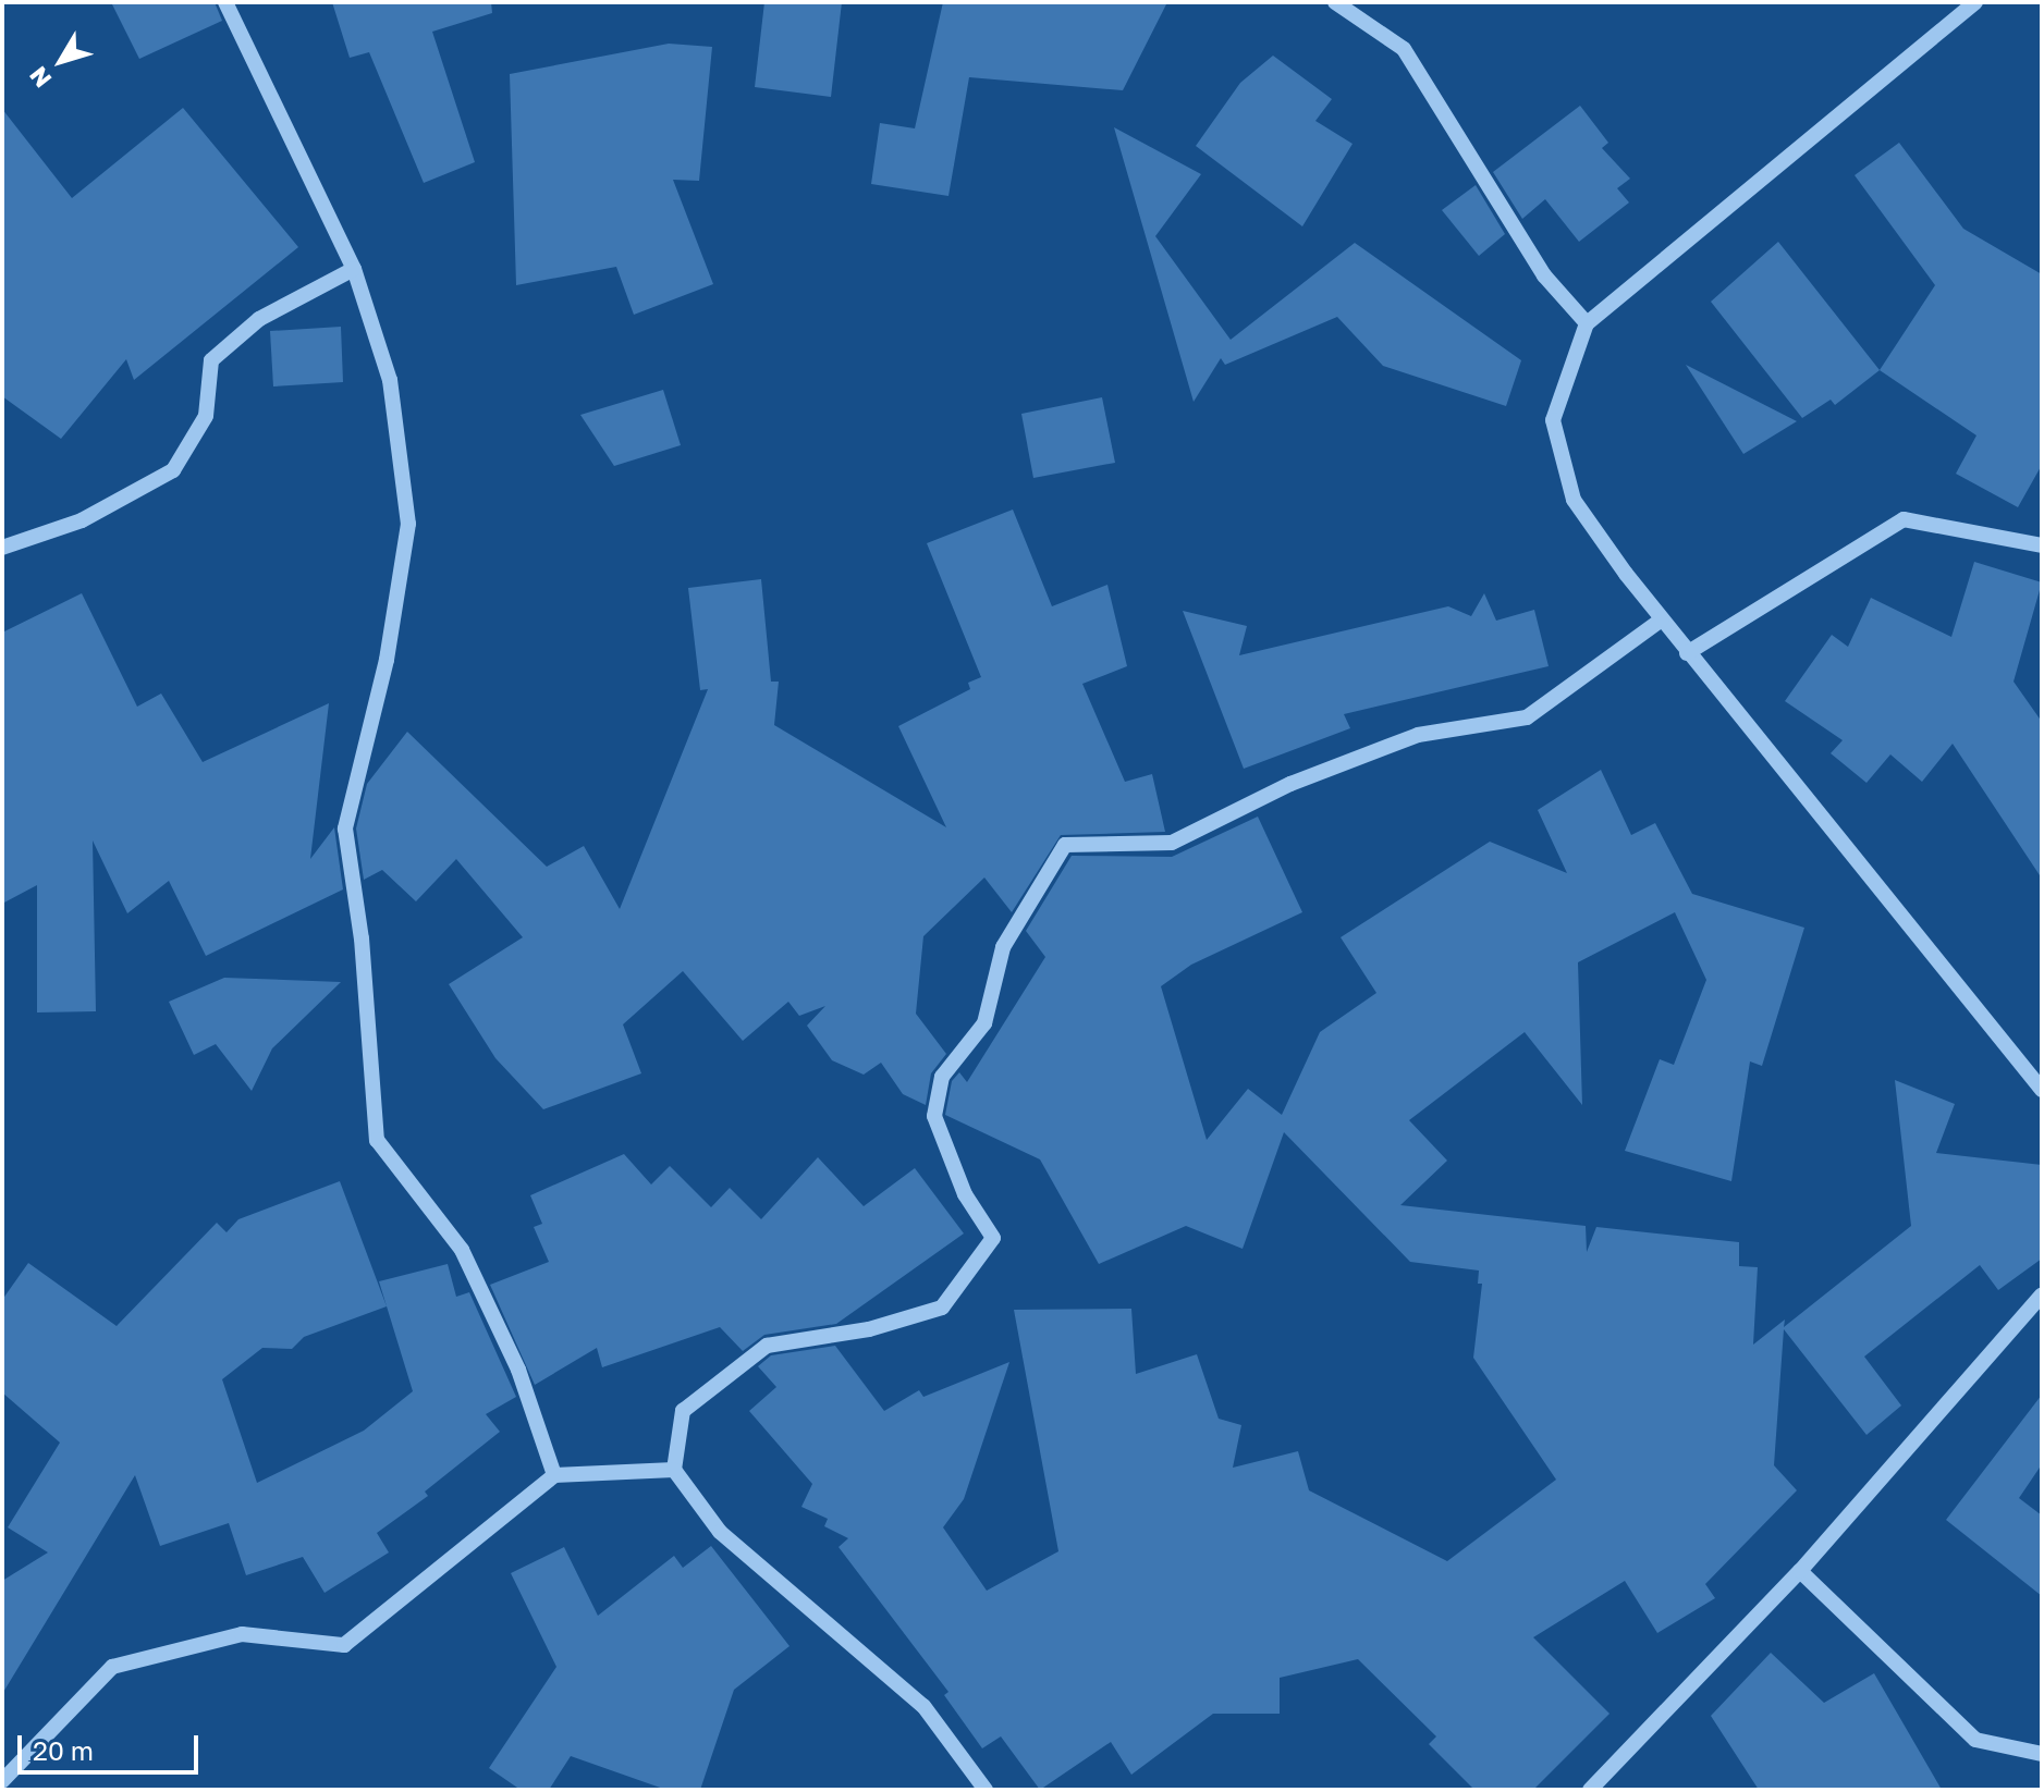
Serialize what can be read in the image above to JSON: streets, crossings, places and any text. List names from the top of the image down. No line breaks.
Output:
{"scale_bar":"20 m","north":"bottom left"}
